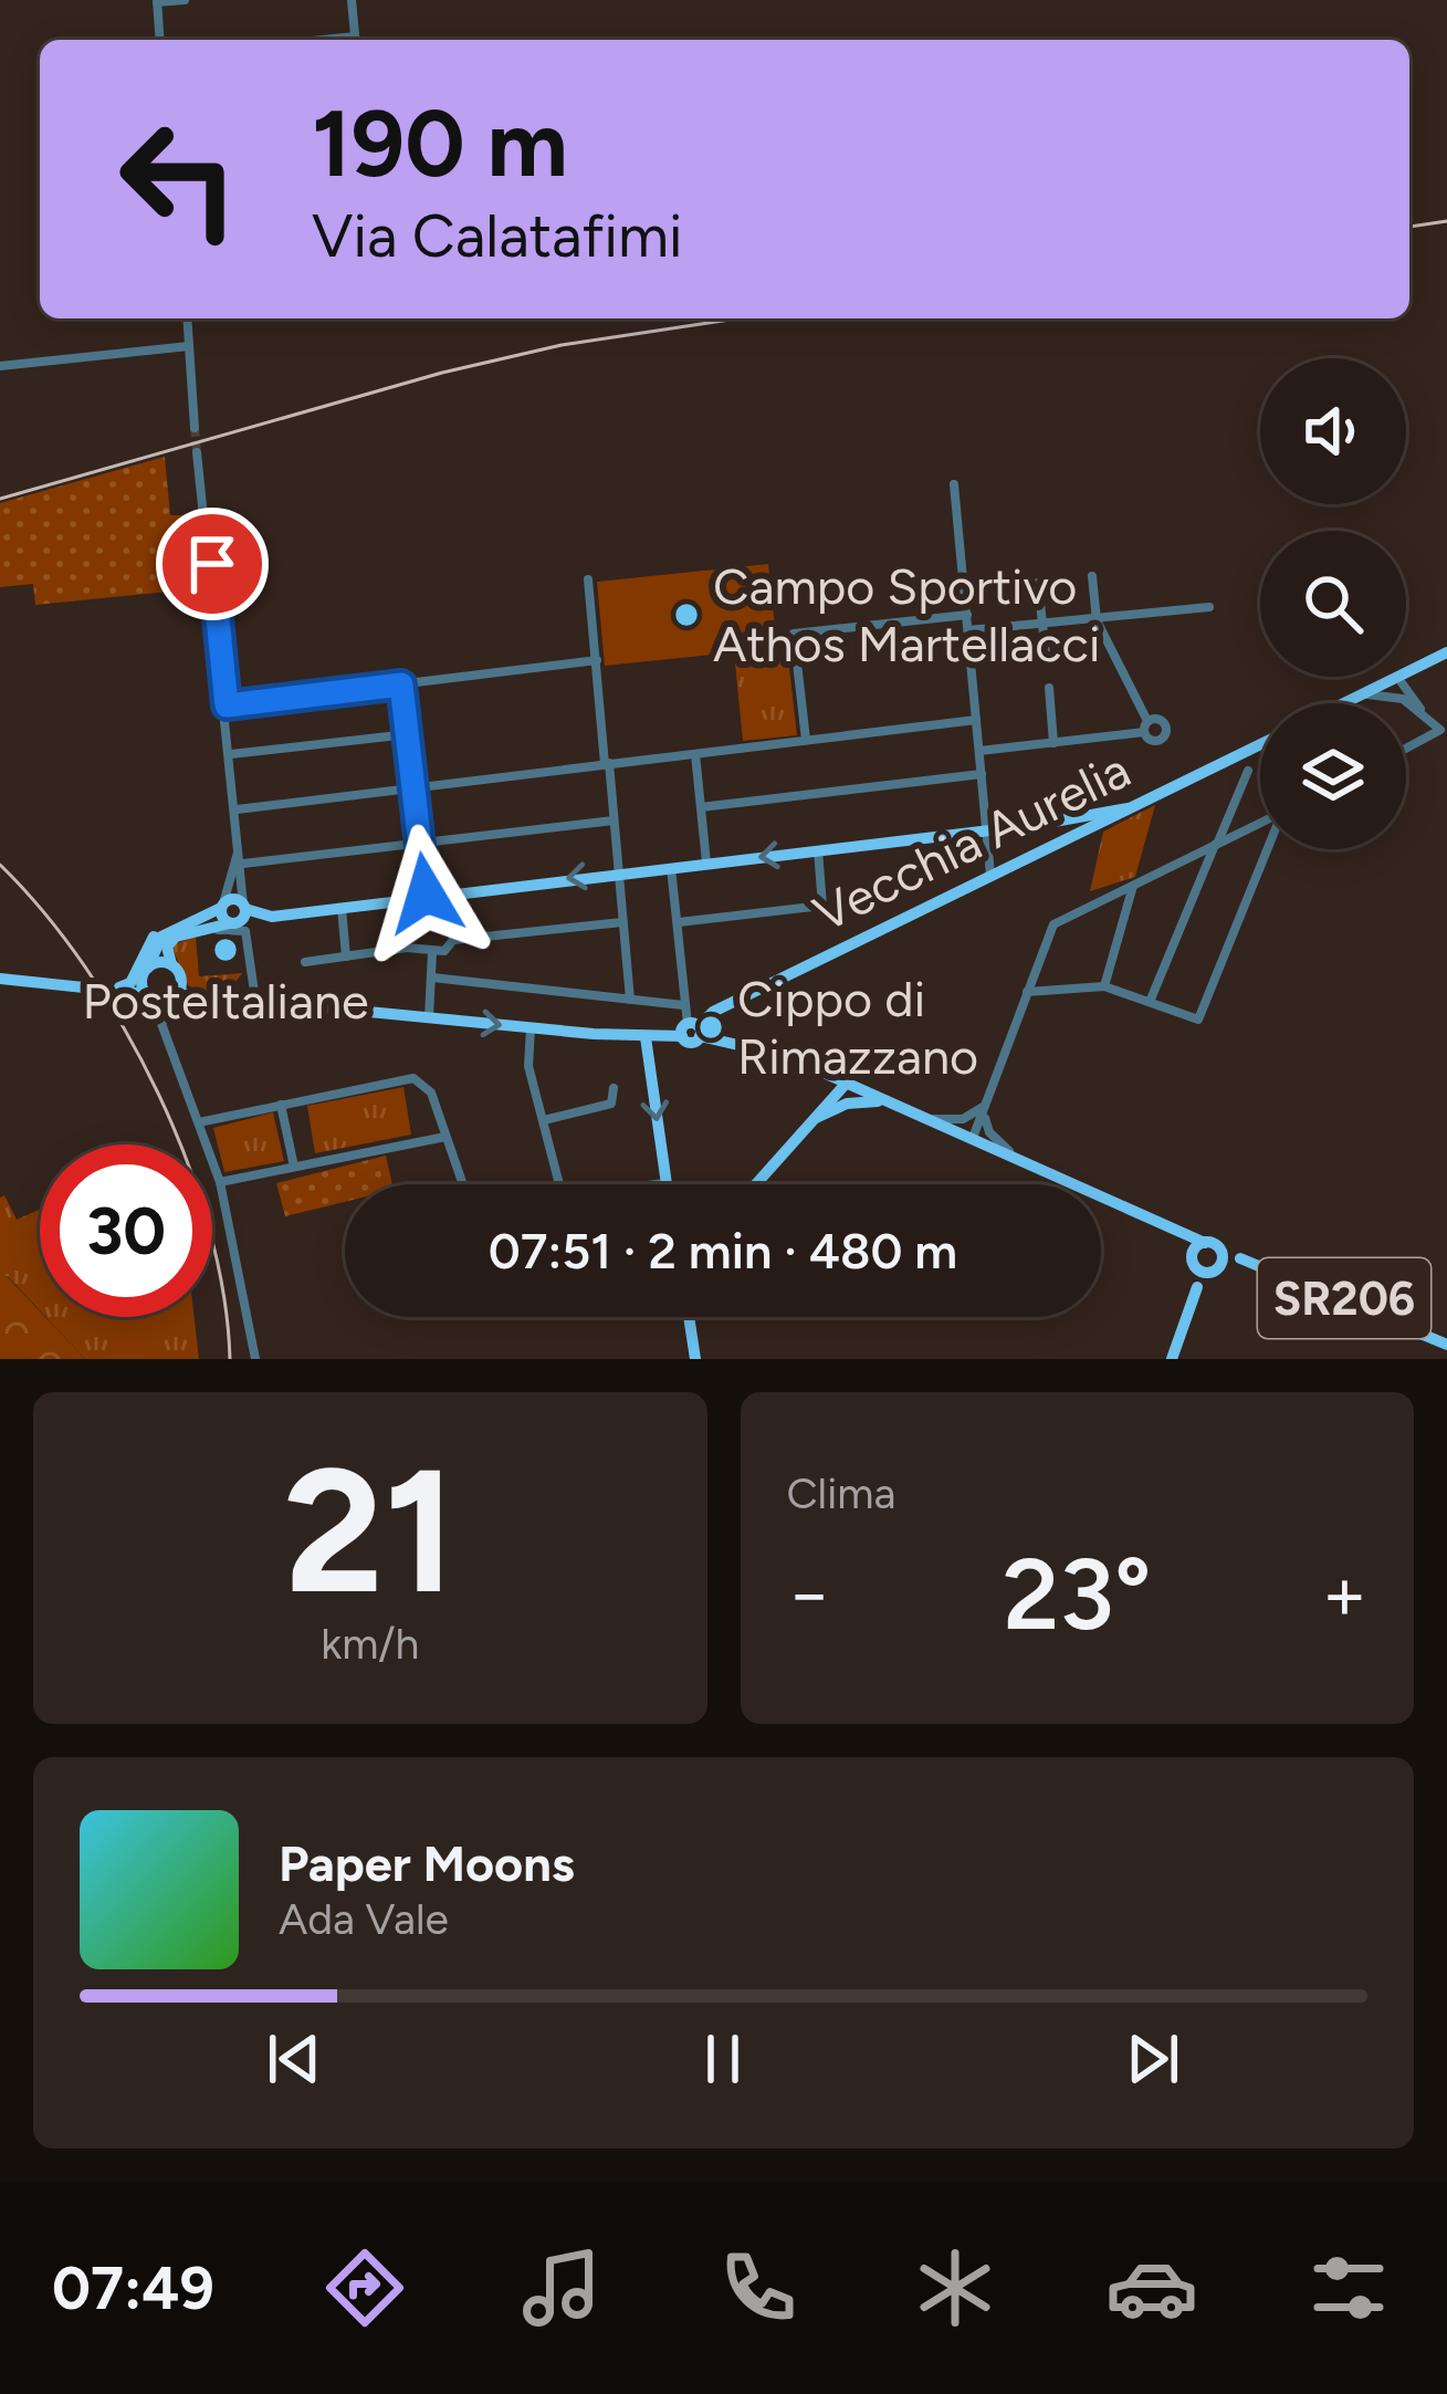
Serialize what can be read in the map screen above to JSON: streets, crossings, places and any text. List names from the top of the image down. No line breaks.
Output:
{"streets":{"main road":["Vecchia Aurelia","SR206"]},"places":["Campo Sportivo Athos Martellacci","PosteItaliane","Cippo di Rimazzano"],"page":{"turn":["190 m","Via Calatafimi"],"limit":"30","trip":"07:51 · 2 min · 480 m","tile":[["21","km/h"],"Clima"],"heat":["−","23°","+"],"song":["Paper Moons","Ada Vale"],"tabs":"07:49"}}
